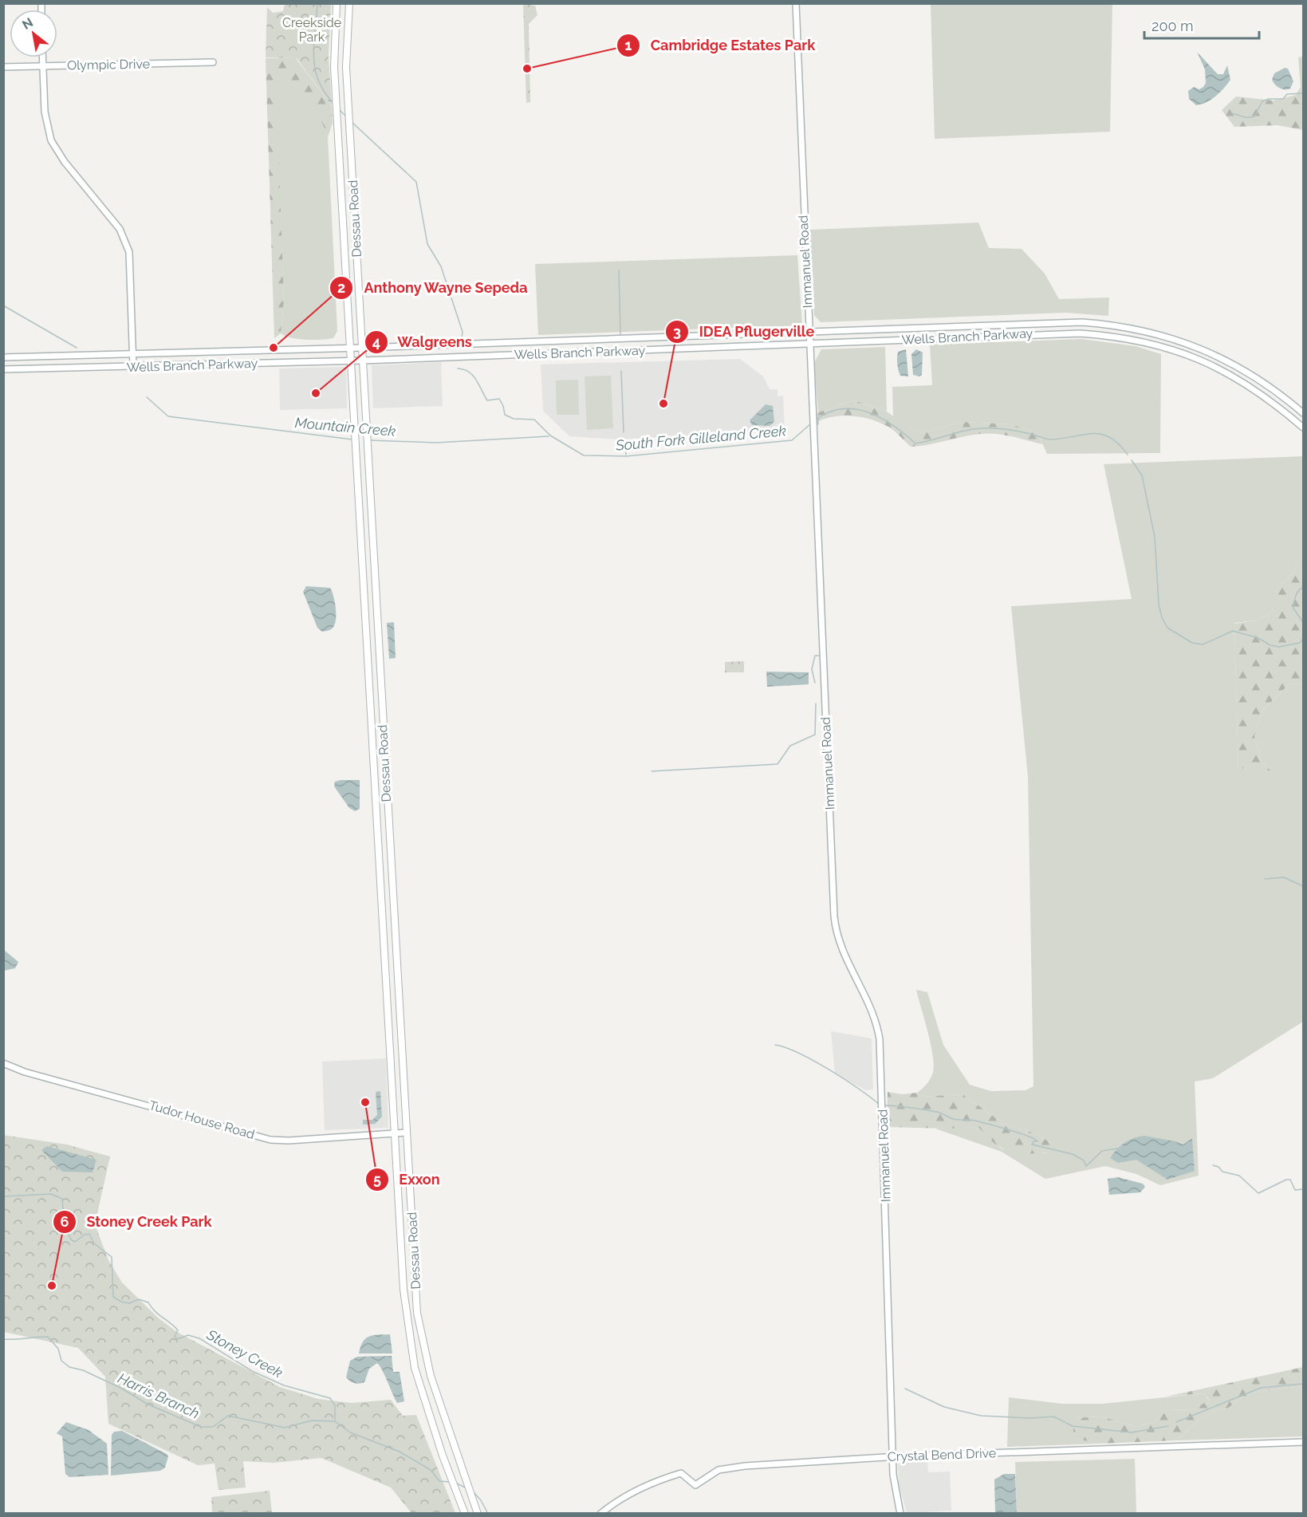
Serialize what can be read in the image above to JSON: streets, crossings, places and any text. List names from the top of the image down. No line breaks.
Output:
{"streets":{"main road":["Dessau Road"],"street":["Olympic Drive","Immanuel Road","Wells Branch Parkway","Tudor House Road","Crystal Bend Drive"]},"crossings":[["Dessau Road","Wells Branch Parkway"],["Dessau Road","Tudor House Road"],["Immanuel Road","Wells Branch Parkway"],["Immanuel Road","Crystal Bend Drive"]],"water":["Mountain Creek","South Fork Gilleland Creek","Stoney Creek","Harris Branch"],"parks":["Creekside Park"],"places":["Cambridge Estates Park","Anthony Wayne Sepeda","Walgreens","IDEA Pflugerville","Exxon","Stoney Creek Park"],"scale_bar":"200 m","north":"top left"}
